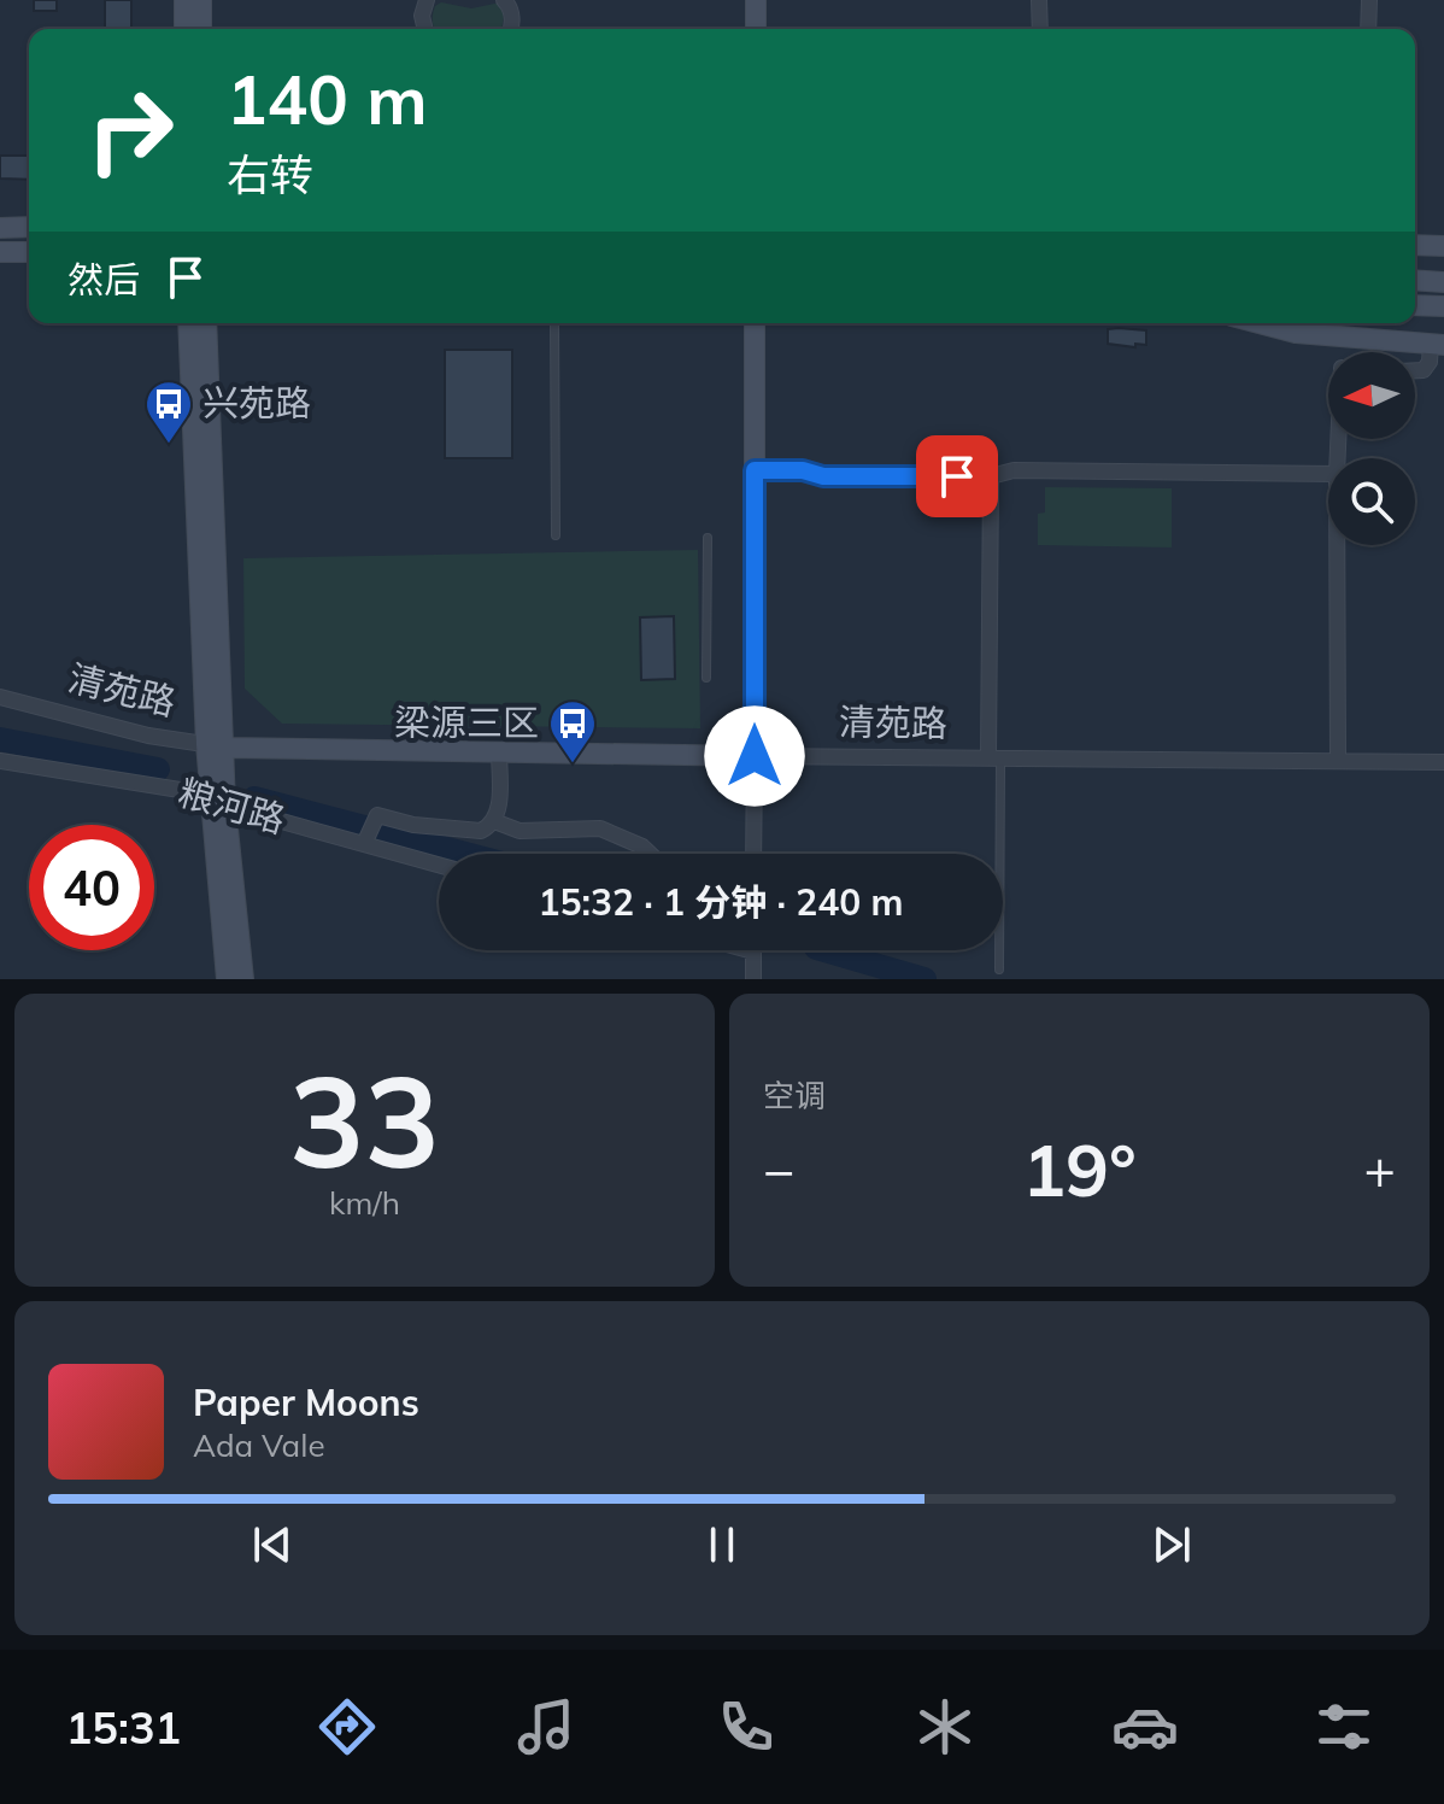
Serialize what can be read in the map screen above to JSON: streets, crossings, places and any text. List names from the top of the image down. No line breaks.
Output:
{"streets":{"main road":["清苑路"],"street":["粮河路"]},"places":{"bus stop":["兴苑路","梁源三区"]},"north":"left","page":{"turn":["140 m","右转"],"then":"然后","limit":"40","trip":"15:32 · 1 分钟 · 240 m","tile":[["33","km/h"],"空调"],"heat":["−","19°","+"],"song":["Paper Moons","Ada Vale"],"tabs":"15:31"}}
